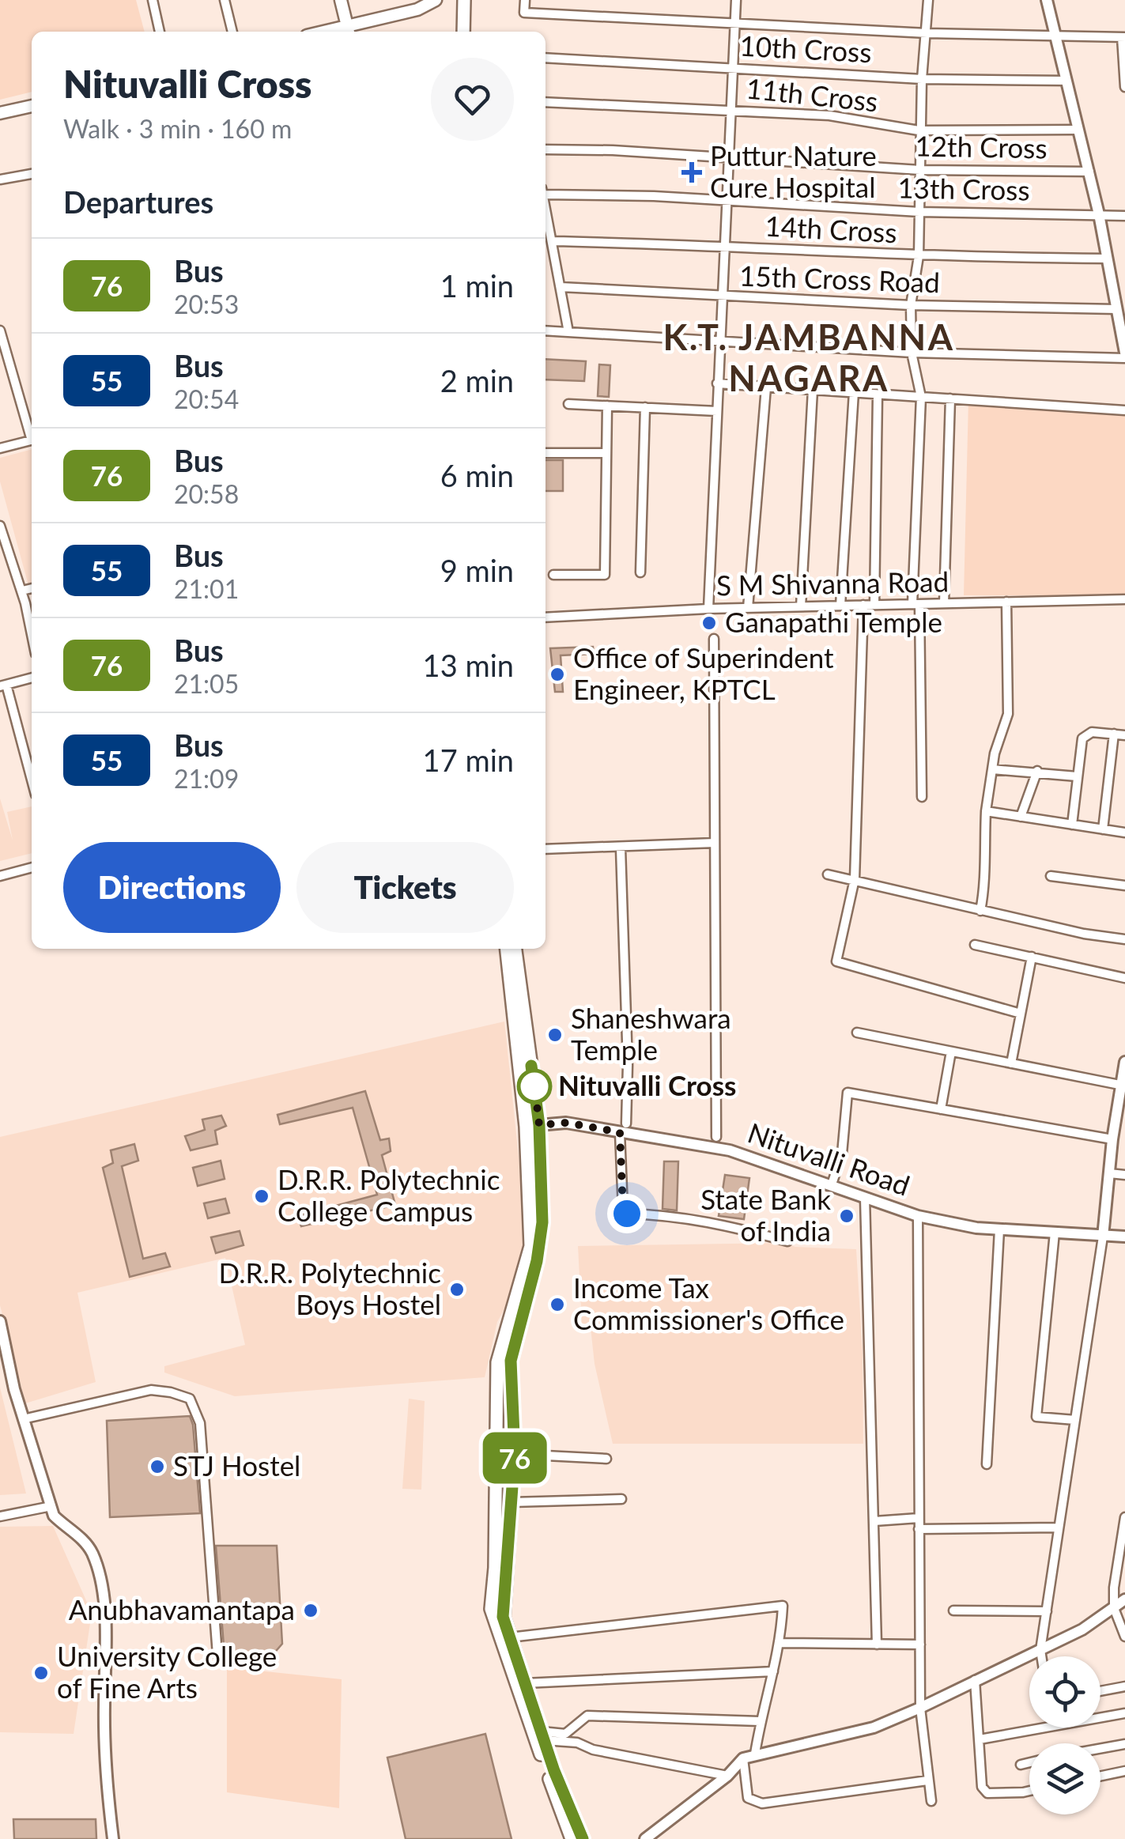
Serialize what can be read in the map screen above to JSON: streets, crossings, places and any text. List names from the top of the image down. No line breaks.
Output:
{"streets":{"street":["10th Cross","11th Cross","12th Cross","13th Cross","14th Cross","15th Cross Road","S M Shivanna Road","Nituvalli Road"]},"districts":["K.T. JAMBANNA NAGARA"],"places":{"health":["Puttur Nature Cure Hospital"],"other":["Ganapathi Temple","Office of Superindent Engineer, KPTCL","Shaneshwara Temple","Nituvalli Cross","D.R.R. Polytechnic College Campus","State Bank of India","D.R.R. Polytechnic Boys Hostel","Income Tax Commissioner's Office","STJ Hostel","Anubhavamantapa","University College of Fine Arts"]},"lines":["bus line 76"],"page":{"on_map":"76","heading":[["Nituvalli Cross","Walk · 3 min · 160 m"],"Departures"],"list":[{"mark":"76","name":"Bus","note":"20:53","value":"1 min"},{"mark":"55","name":"Bus","note":"20:54","value":"2 min"},{"mark":"76","name":"Bus","note":"20:58","value":"6 min"},{"mark":"55","name":"Bus","note":"21:01","value":"9 min"},{"mark":"76","name":"Bus","note":"21:05","value":"13 min"},{"mark":"55","name":"Bus","note":"21:09","value":"17 min"}],"buttons":["Directions","Tickets"]}}
